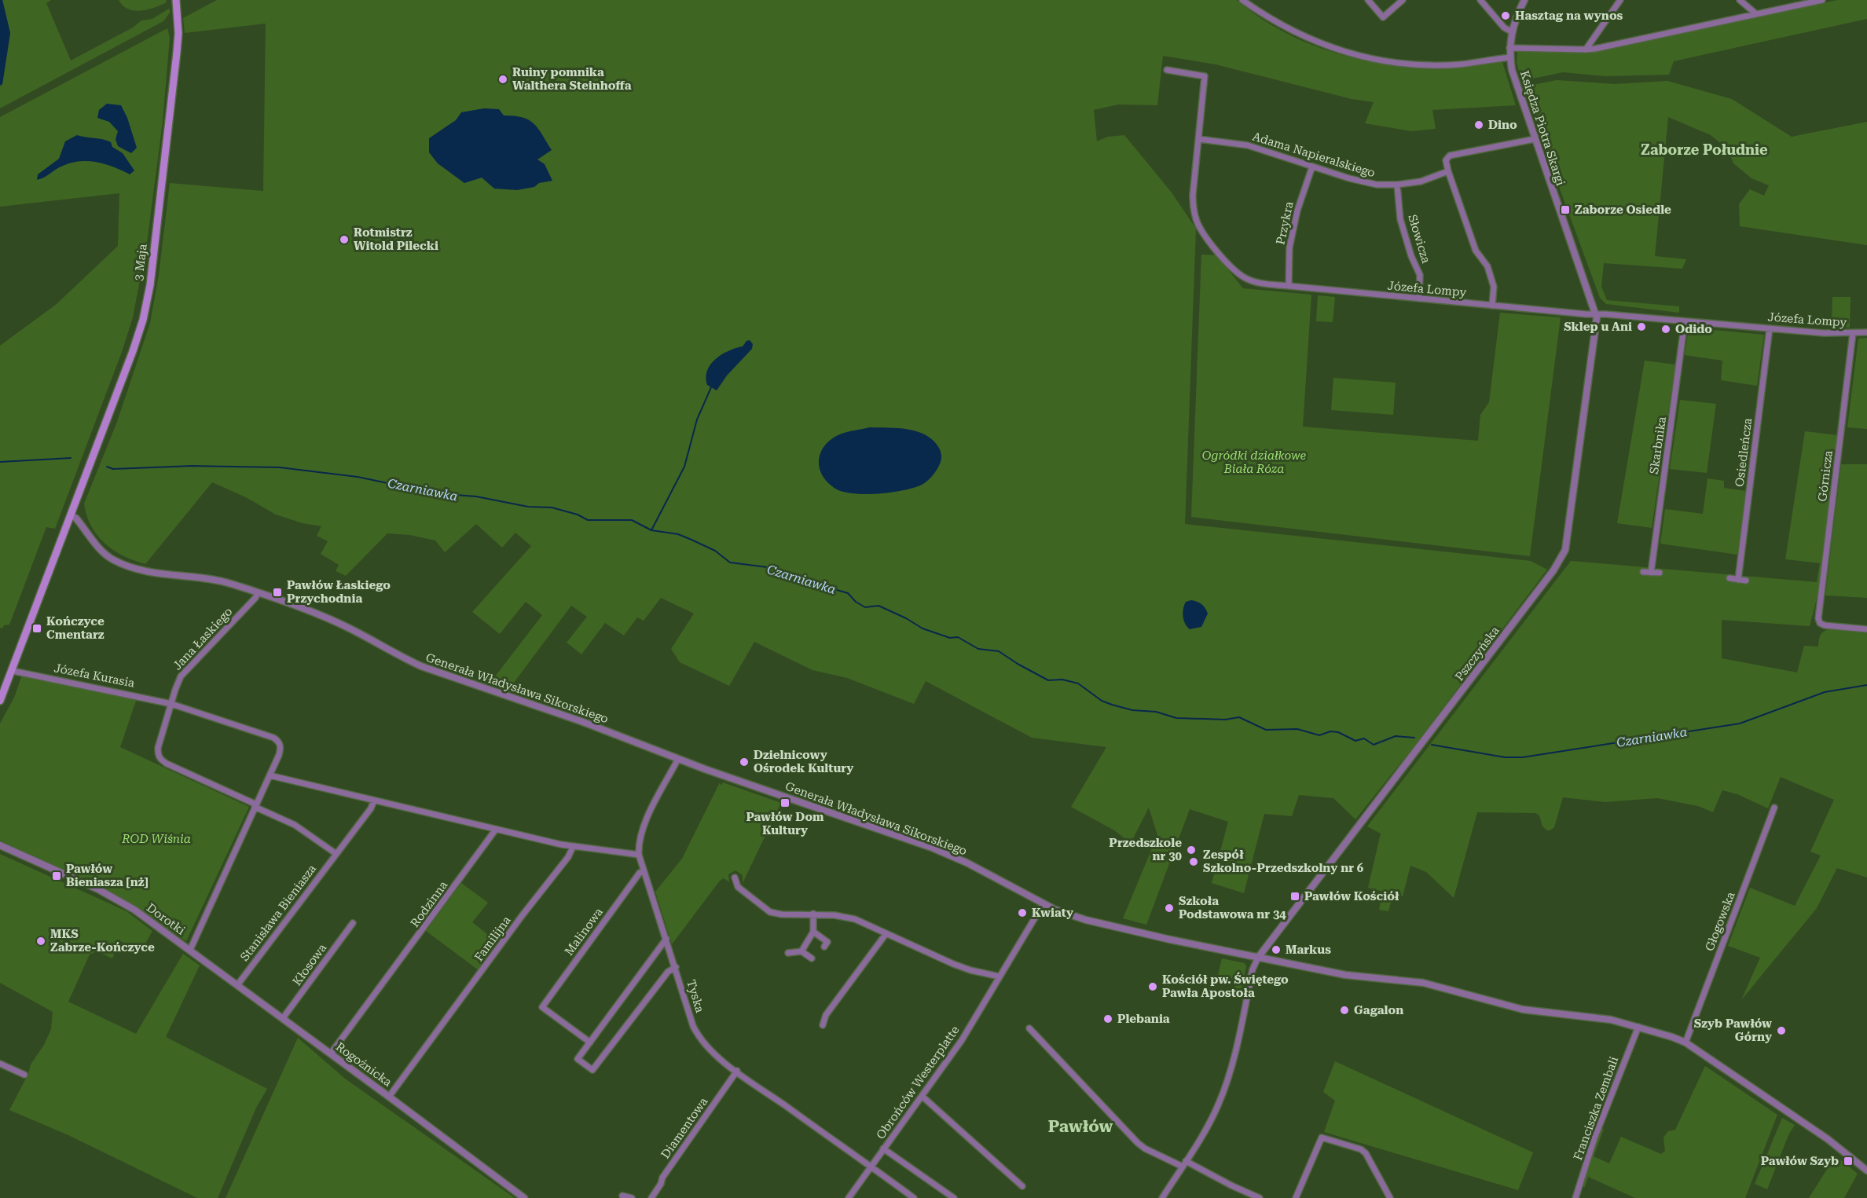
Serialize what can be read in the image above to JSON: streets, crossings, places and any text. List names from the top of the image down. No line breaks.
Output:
{"streets":{"main road":["3 Maja"],"street":["Księdza Piotra Skargi","Adama Napieralskiego","Przykra","Słowicza","Józefa Lompy","Skarbnika","Osiedleńcza","Górnicza","Jana Łaskiego","Pszczyńska","Józefa Kurasia","Generała Władysława Sikorskiego","Rodzinna","Stanisława Bieniasza","Dorotki","Głogowska","Malinowa","Familijna","Kłosowa","Tyska","Rogoźnicka","Obrońców Westerplatte","Franciszka Zembali","Diamentowa"]},"crossings":[["Księdza Piotra Skargi","Józefa Lompy"],["Księdza Piotra Skargi","Pszczyńska"],["Adama Napieralskiego","Przykra"],["Adama Napieralskiego","Słowicza"],["Adama Napieralskiego","Józefa Lompy"],["Przykra","Józefa Lompy"],["Słowicza","Józefa Lompy"],["3 Maja","Józefa Kurasia"],["3 Maja","Generała Władysława Sikorskiego"],["Józefa Lompy","Skarbnika"],["Józefa Lompy","Osiedleńcza"],["Józefa Lompy","Górnicza"],["Józefa Lompy","Pszczyńska"],["Jana Łaskiego","Józefa Kurasia"],["Jana Łaskiego","Generała Władysława Sikorskiego"],["Pszczyńska","Generała Władysława Sikorskiego"],["Generała Władysława Sikorskiego","Głogowska"],["Generała Władysława Sikorskiego","Tyska"],["Generała Władysława Sikorskiego","Obrońców Westerplatte"],["Generała Władysława Sikorskiego","Franciszka Zembali"],["Rodzinna","Rogoźnicka"],["Stanisława Bieniasza","Rogoźnicka"],["Dorotki","Rogoźnicka"],["Malinowa","Tyska"],["Familijna","Rogoźnicka"],["Kłosowa","Rogoźnicka"],["Tyska","Obrońców Westerplatte"],["Tyska","Diamentowa"]],"districts":["Zaborze Południe","Pawłów"],"water":["Czarniawka"],"parks":["Ogródki działkowe Biała Róza","ROD Wiśnia"],"places":{"other":["Hasztag na wynos","Ruiny pomnika Walthera Steinhoffa","Dino","Rotmistrz Witold Pilecki","Sklep u Ani","Odido","Dzielnicowy Ośrodek Kultury","Przedszkole nr 30","Zespół Szkolno-Przedszkolny nr 6","Szkoła Podstawowa nr 34","Kwiaty","MKS Zabrze-Kończyce","Markus","Kościół pw. Świętego Pawła Apostoła","Gagalon","Plebania","Szyb Pawłów Górny"],"transit":["Zaborze Osiedle","Pawłów Łaskiego Przychodnia","Kończyce Cmentarz","Pawłów Dom Kultury","Pawłów Bieniasza [nż]","Pawłów Kościół","Pawłów Szyb"]}}
